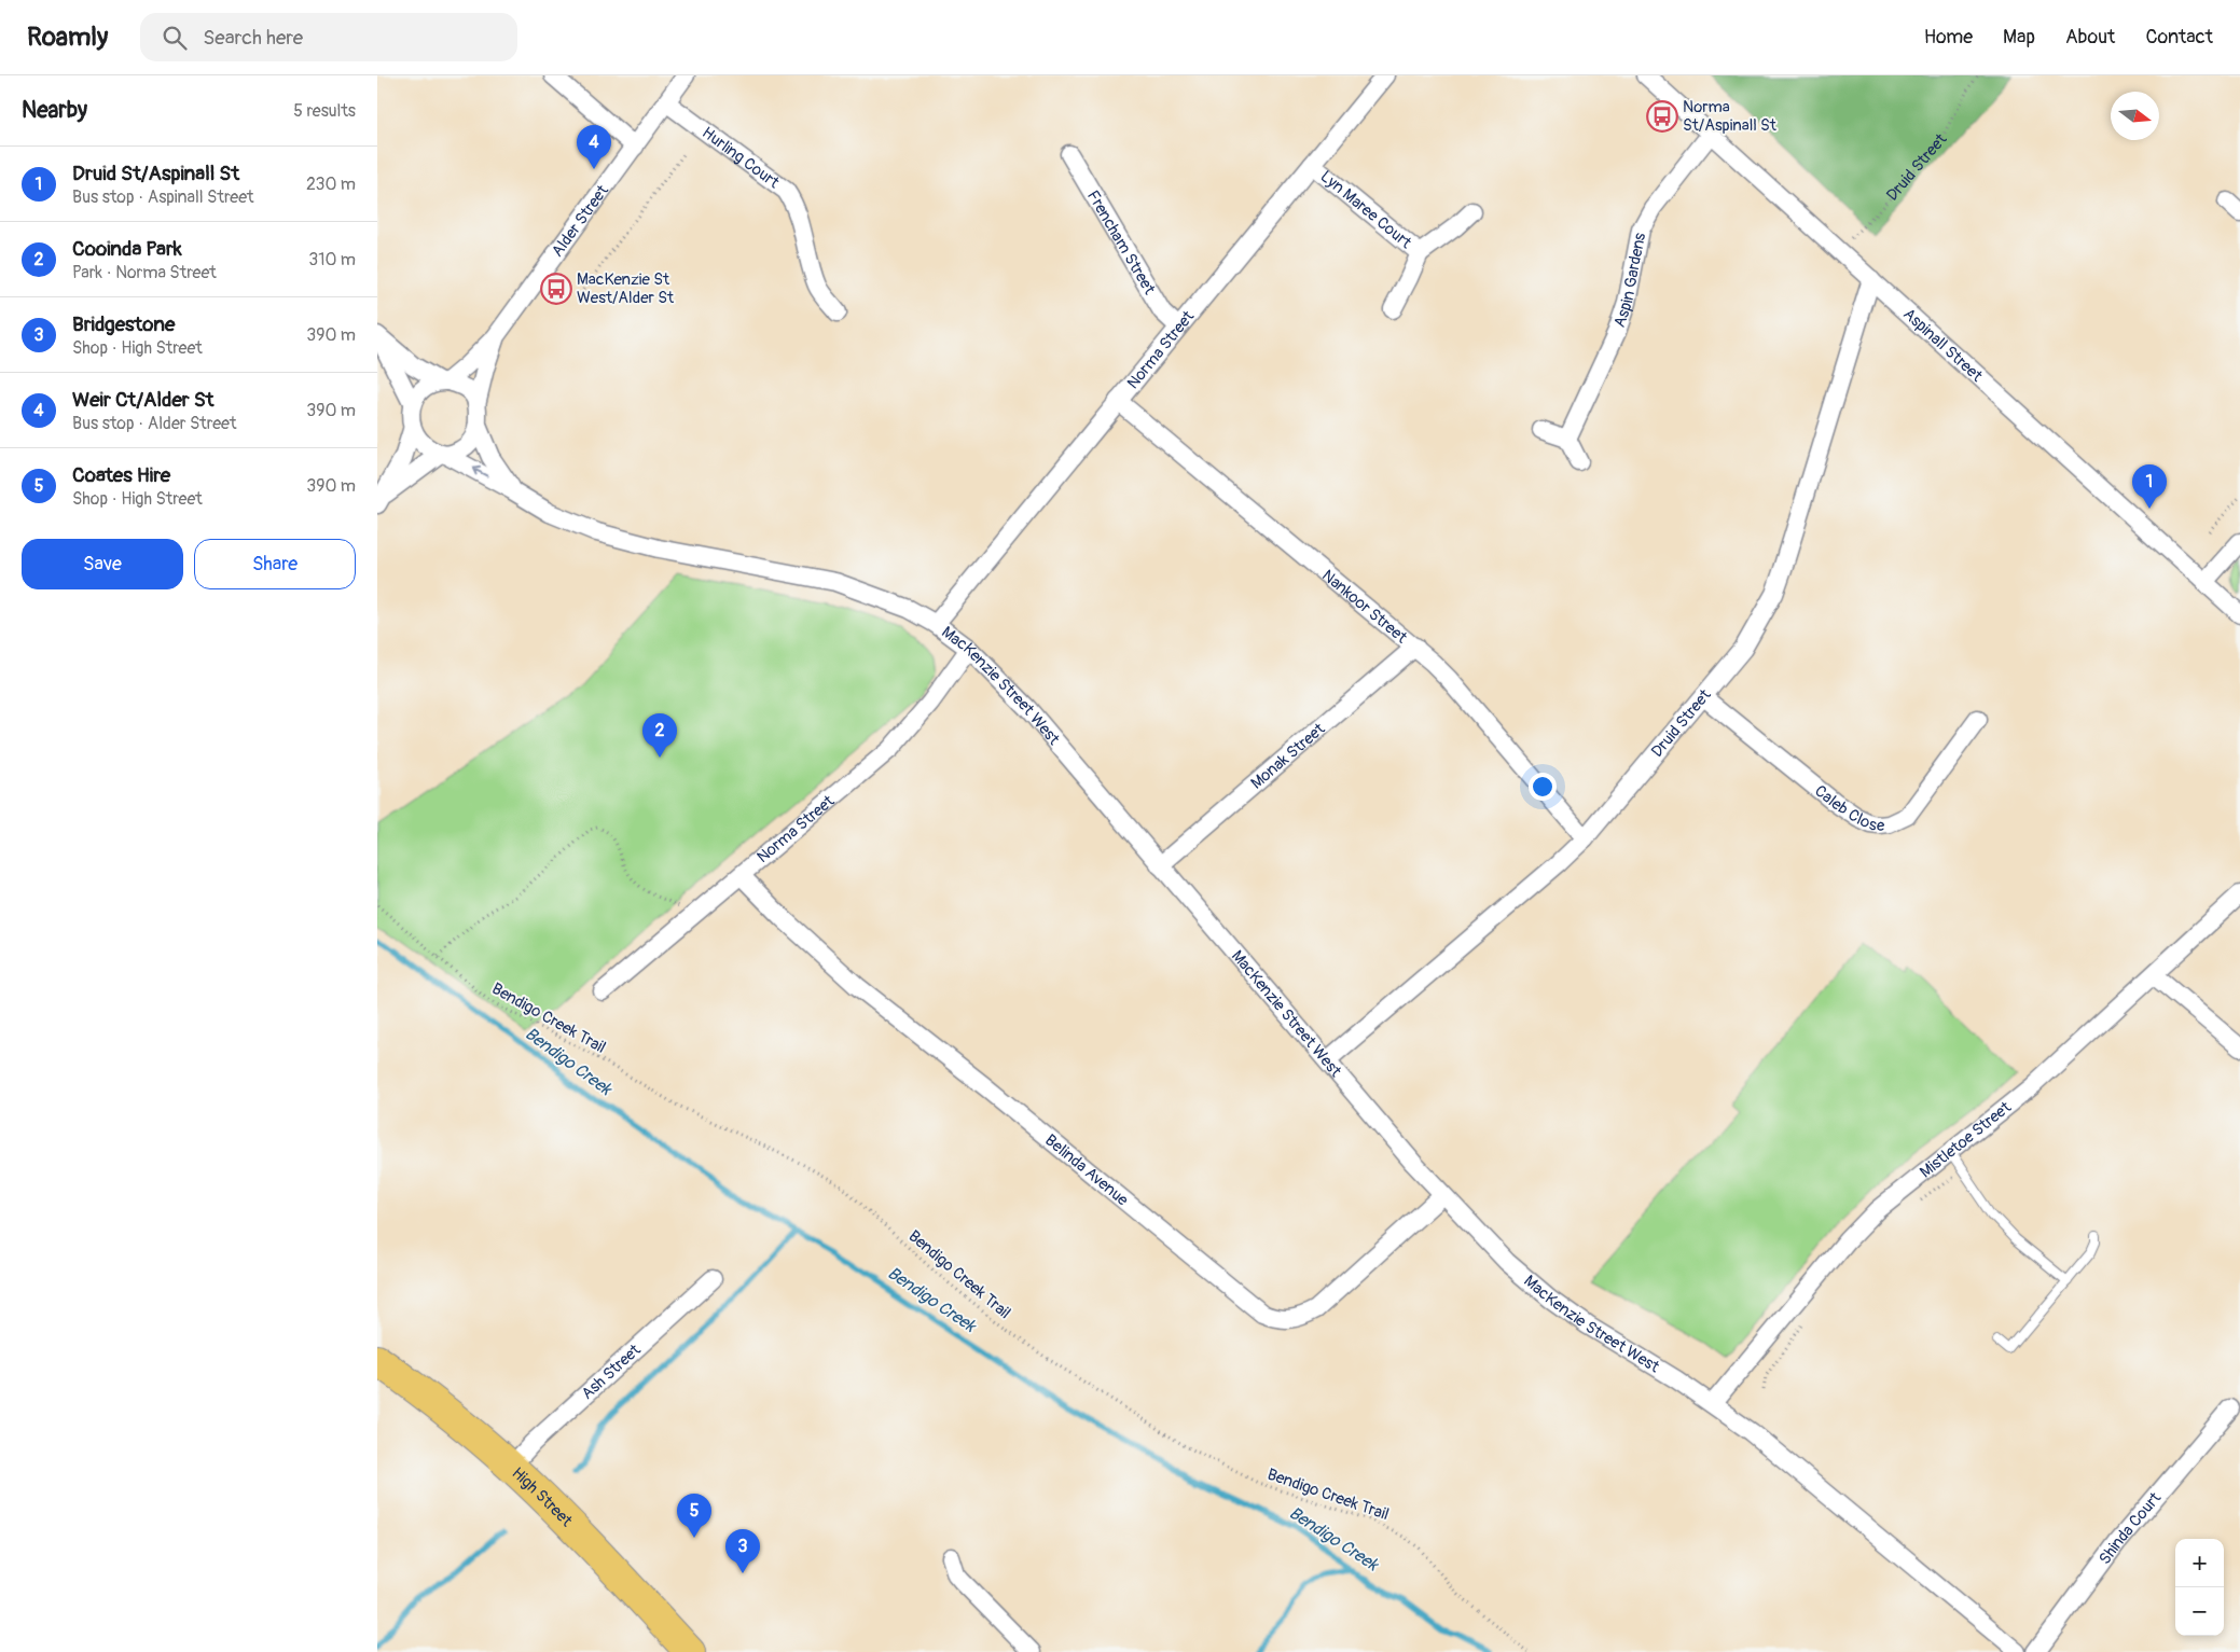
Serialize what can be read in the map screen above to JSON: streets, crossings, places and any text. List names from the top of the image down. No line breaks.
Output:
{"streets":{"highway":["High Street"],"street":["Hurling Court","Druid Street","Lyn Maree Court","Alder Street","Frencham Street","Aspin Gardens","Aspinall Street","Norma Street","Nankoor Street","MacKenzie Street West","Monak Street","Caleb Close","Mistletoe Street","Belinda Avenue","Ash Street","Shinda Court"],"path":["Bendigo Creek Trail"]},"crossings":[["Hurling Court","Alder Street"],["Druid Street","Aspinall Street"],["Druid Street","Nankoor Street"],["Druid Street","MacKenzie Street West"],["Druid Street","Caleb Close"],["Lyn Maree Court","Norma Street"],["Alder Street","MacKenzie Street West"],["Frencham Street","Norma Street"],["Aspin Gardens","Aspinall Street"],["Norma Street","Nankoor Street"],["Norma Street","MacKenzie Street West"],["Norma Street","Belinda Avenue"],["Nankoor Street","Monak Street"],["MacKenzie Street West","Monak Street"],["MacKenzie Street West","Mistletoe Street"],["MacKenzie Street West","Belinda Avenue"],["Ash Street","High Street"]],"water":["Bendigo Creek"],"places":{"bus stop":["Norma St/Aspinall St","MacKenzie St West/Alder St"]},"north":"right","page":{"header":"Roamly","search":"Search here","nav":["Home","Map","About","Contact"],"heading":["Nearby","5 results"],"pins":["4","1","2","5","3"],"list":[{"mark":"1","name":"Druid St/Aspinall St","note":"Bus stop · Aspinall Street","value":"230 m"},{"mark":"2","name":"Cooinda Park","note":"Park · Norma Street","value":"310 m"},{"mark":"3","name":"Bridgestone","note":"Shop · High Street","value":"390 m"},{"mark":"4","name":"Weir Ct/Alder St","note":"Bus stop · Alder Street","value":"390 m"},{"mark":"5","name":"Coates Hire","note":"Shop · High Street","value":"390 m"}],"buttons":["Save","Share"],"map_buttons":["+","−"]}}
